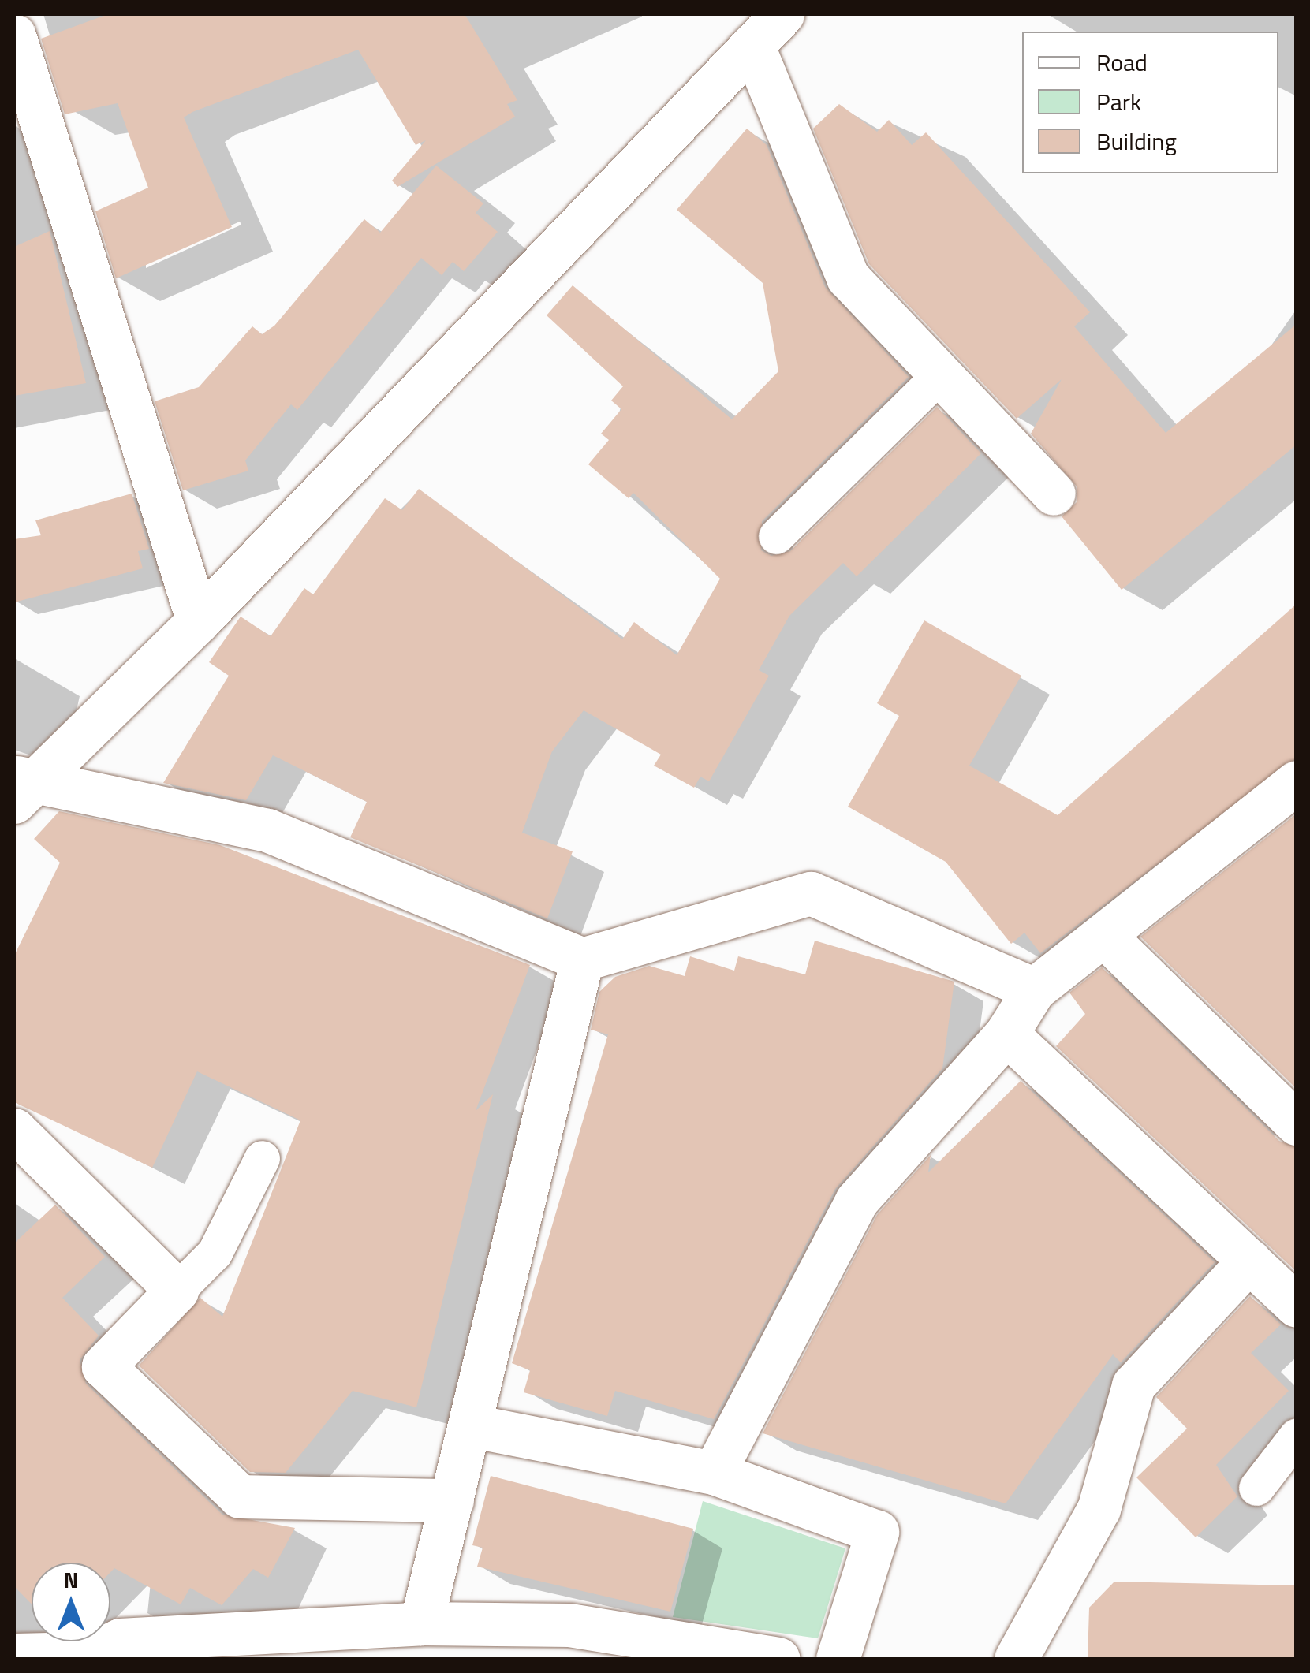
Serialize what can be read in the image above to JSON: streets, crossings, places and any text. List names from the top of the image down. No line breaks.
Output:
{"legend":["Road","Park","Building"],"north":"top"}
